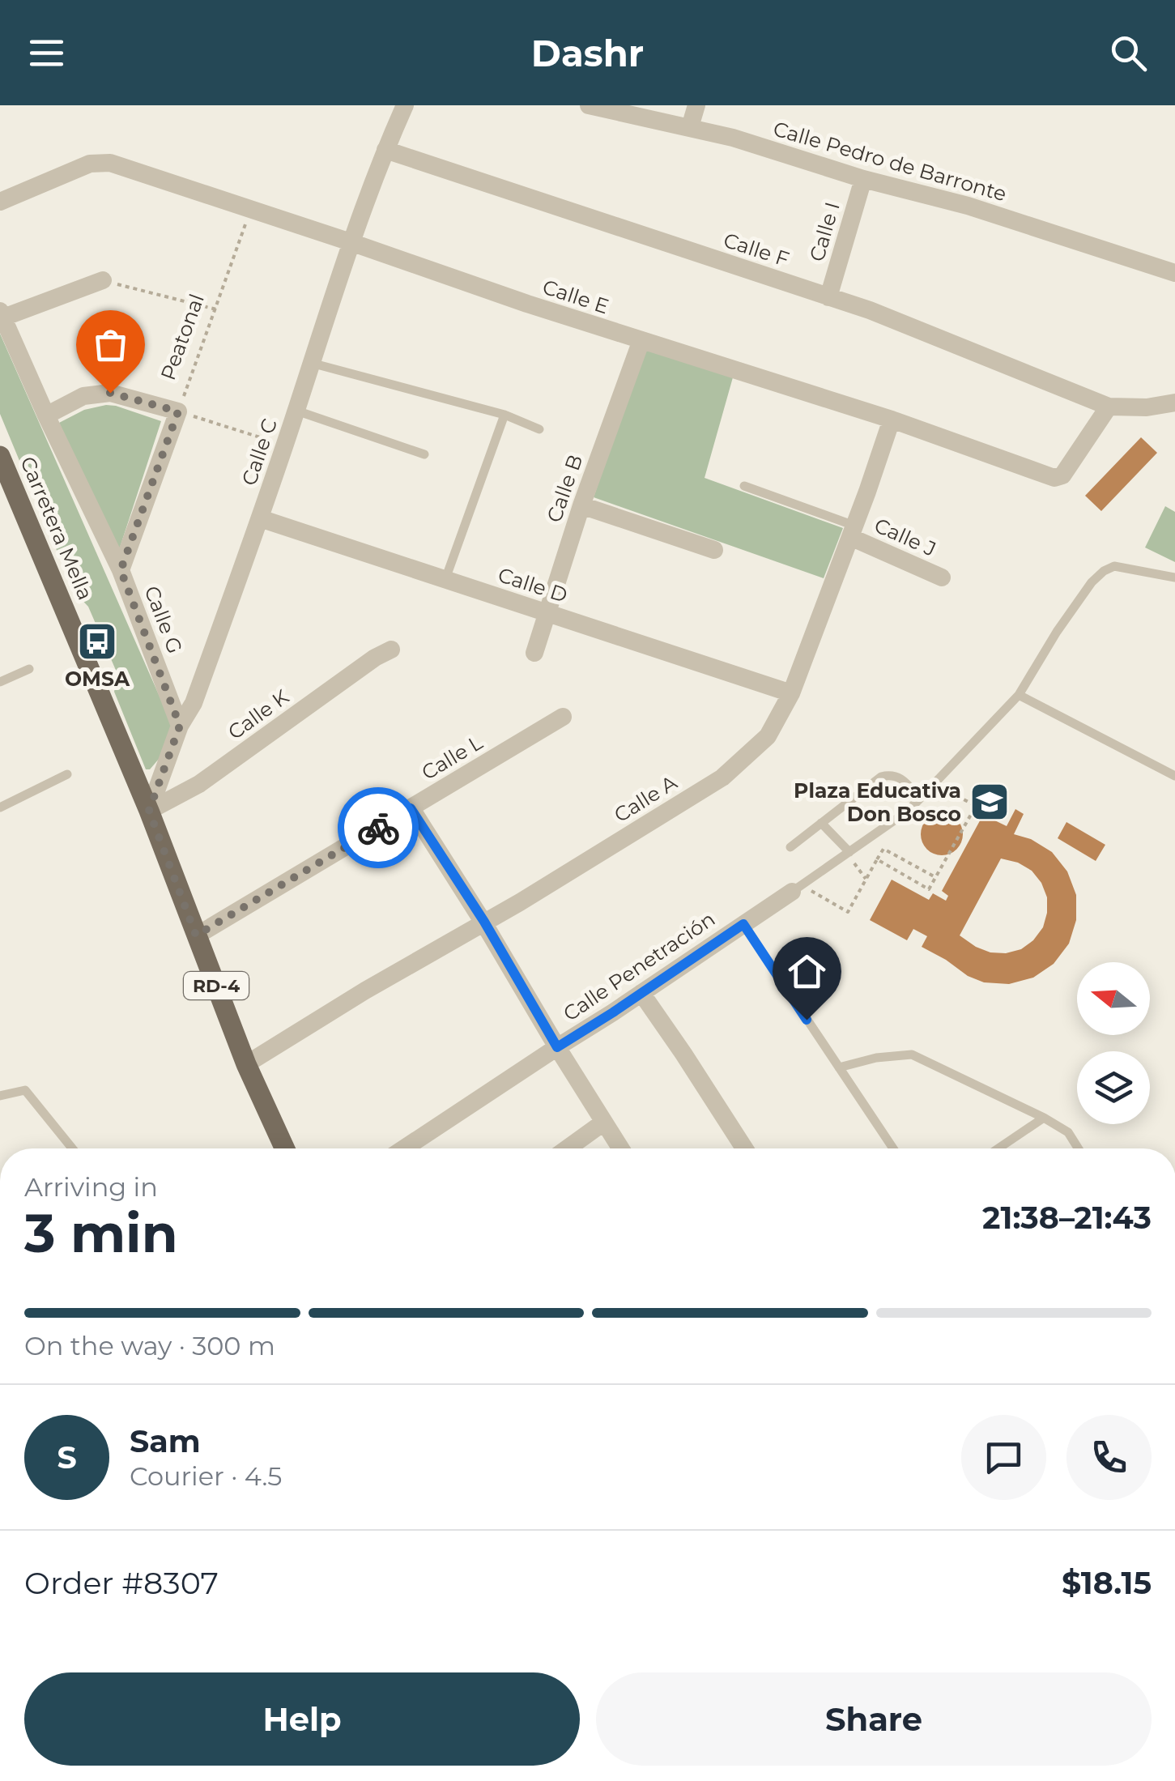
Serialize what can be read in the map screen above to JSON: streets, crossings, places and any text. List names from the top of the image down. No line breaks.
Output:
{"streets":{"main road":["Carretera Mella","RD-4"],"street":["Calle Pedro de Barronte","Calle I","Calle F","Calle E","Peatonal","Calle C","Calle B","Calle J","Calle D","Calle G","Calle K","Calle L","Calle A","Calle Penetración"]},"crossings":[["Calle Pedro de Barronte","Calle I"],["Calle I","Calle F"],["Calle F","Calle E"],["Calle F","Calle C"],["Calle E","Peatonal"],["Calle E","Calle C"],["Calle E","Calle B"],["Calle E","Calle A"],["Peatonal","Calle G"],["Calle C","Carretera Mella"],["Calle C","Calle D"],["Calle C","Calle G"],["Calle C","Calle K"],["Calle B","Calle D"],["Carretera Mella","Calle K"],["Carretera Mella","Calle L"],["Carretera Mella","Calle A"],["Calle J","Calle A"],["Calle D","Calle A"]],"places":{"bus stop":["OMSA"],"school or university":["Plaza Educativa Don Bosco"]},"north":"left","page":{"header":"Dashr","heading":["3 min","Arriving in","21:38–21:43"],"panel":["Sam","Courier · 4.5","Order #8307","$18.15"],"bar":"On the way · 300 m","round":"S","buttons":["Help","Share"]}}
